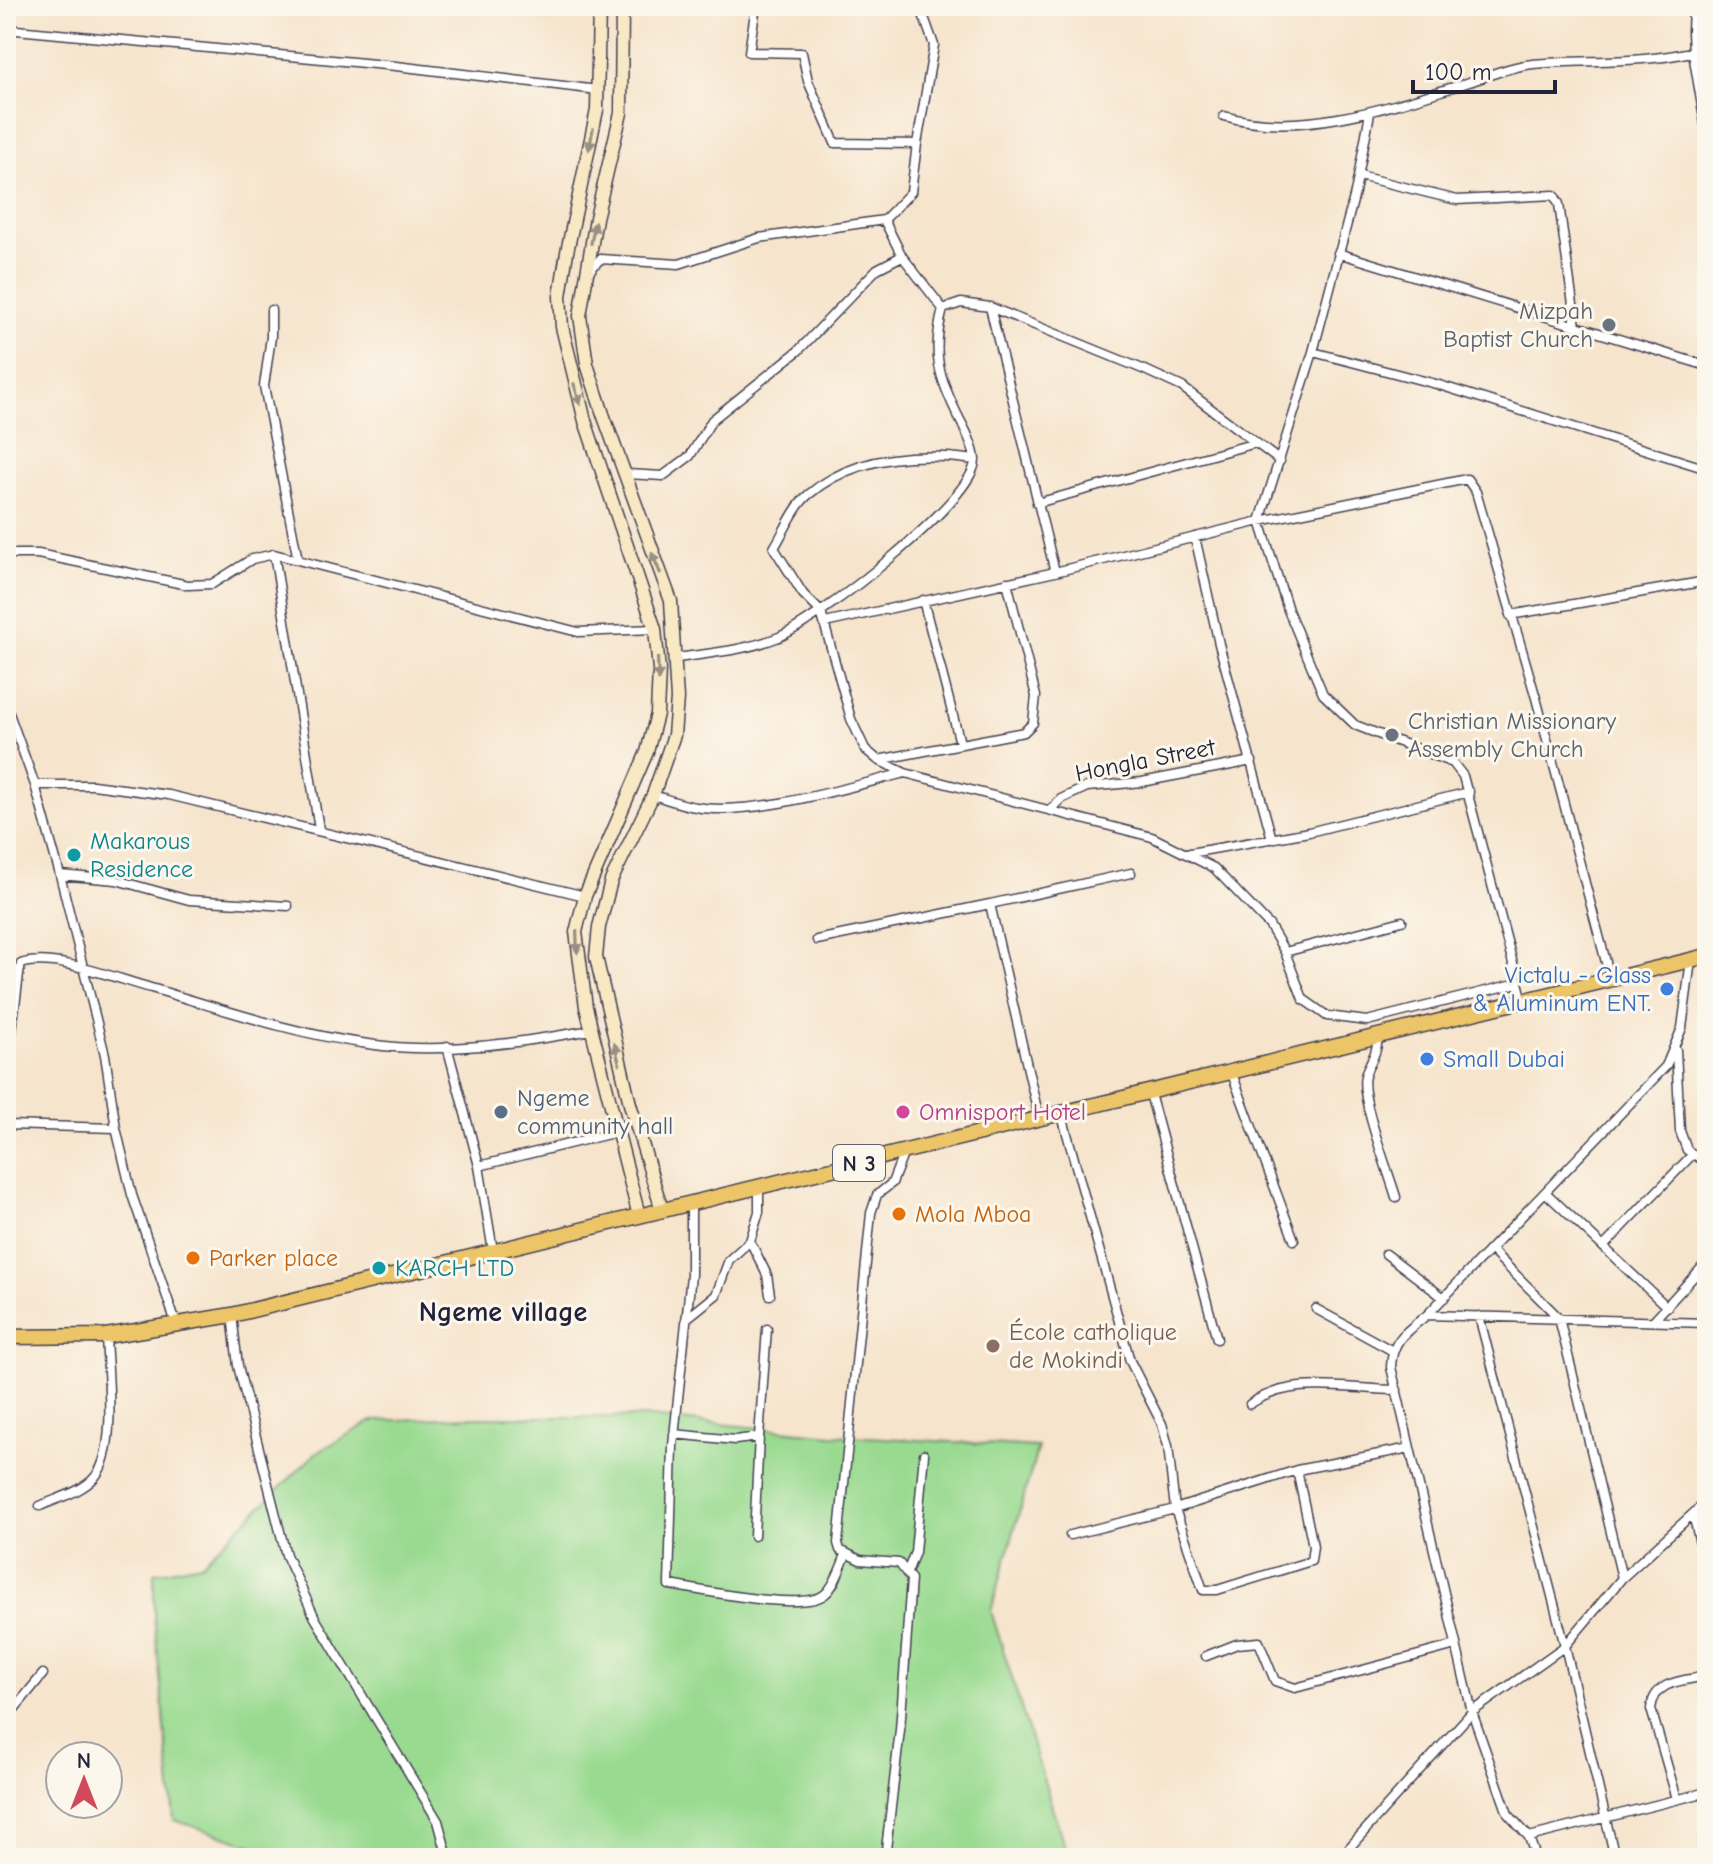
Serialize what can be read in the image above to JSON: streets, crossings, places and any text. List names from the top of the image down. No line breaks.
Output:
{"streets":{"highway":["N 3"],"street":["Hongla Street"]},"districts":["Ngeme village"],"places":["Mizpah Baptist Church","Christian Missionary Assembly Church","Makarous Residence","Victalu - Glass & Aluminum ENT.","Small Dubai","Ngeme community hall","Omnisport Hotel","Mola Mboa","Parker place","KARCH LTD","École catholique de Mokindi"],"scale_bar":"100 m","north":"top"}
